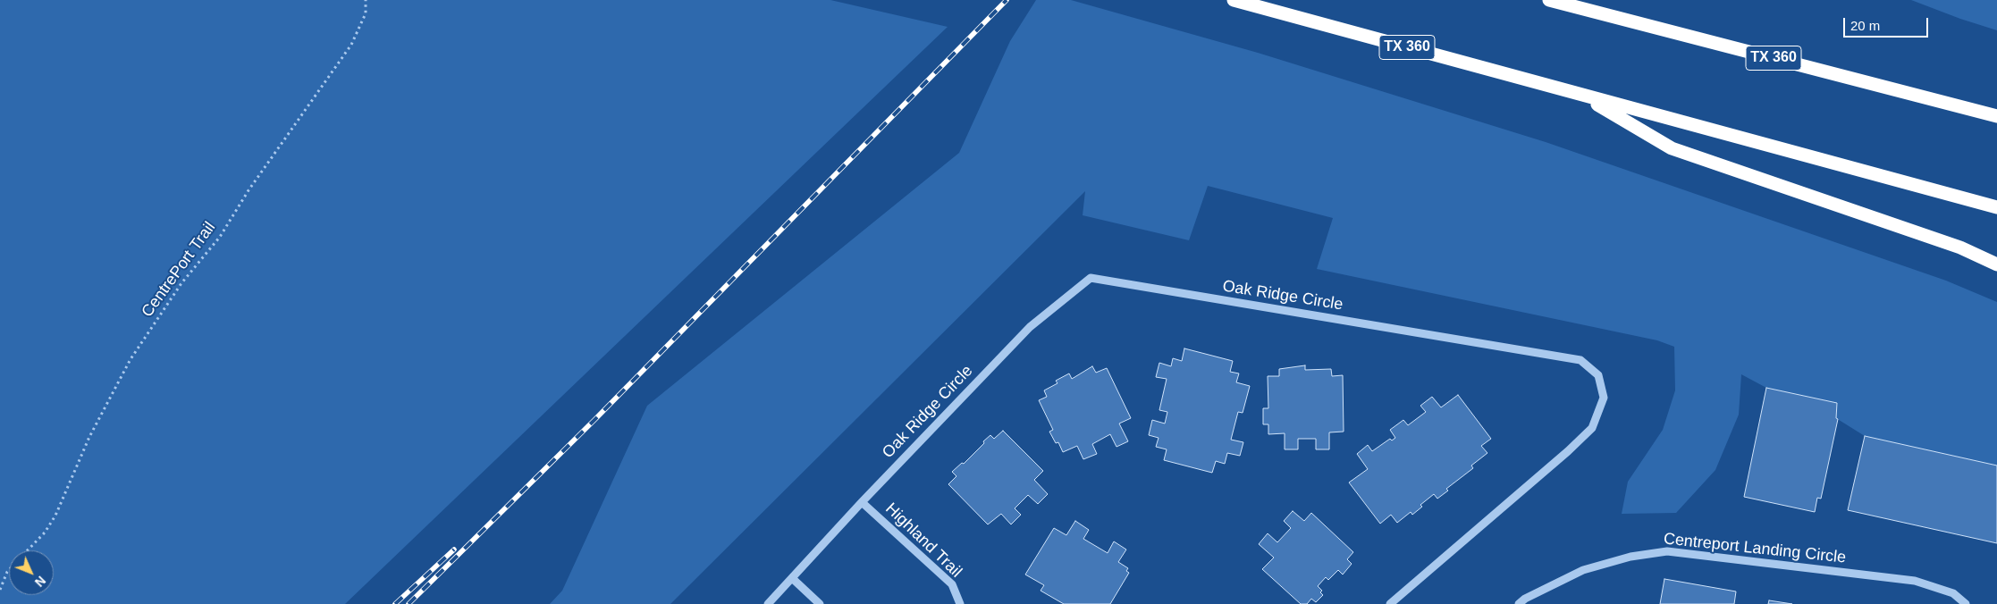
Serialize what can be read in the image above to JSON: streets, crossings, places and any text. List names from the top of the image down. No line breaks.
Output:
{"streets":{"highway":["TX 360"],"street":["Oak Ridge Circle","Highland Trail","Centreport Landing Circle"],"path":["CentrePort Trail"]},"crossings":[["Oak Ridge Circle","Highland Trail"]],"scale_bar":"20 m","north":"bottom right"}
